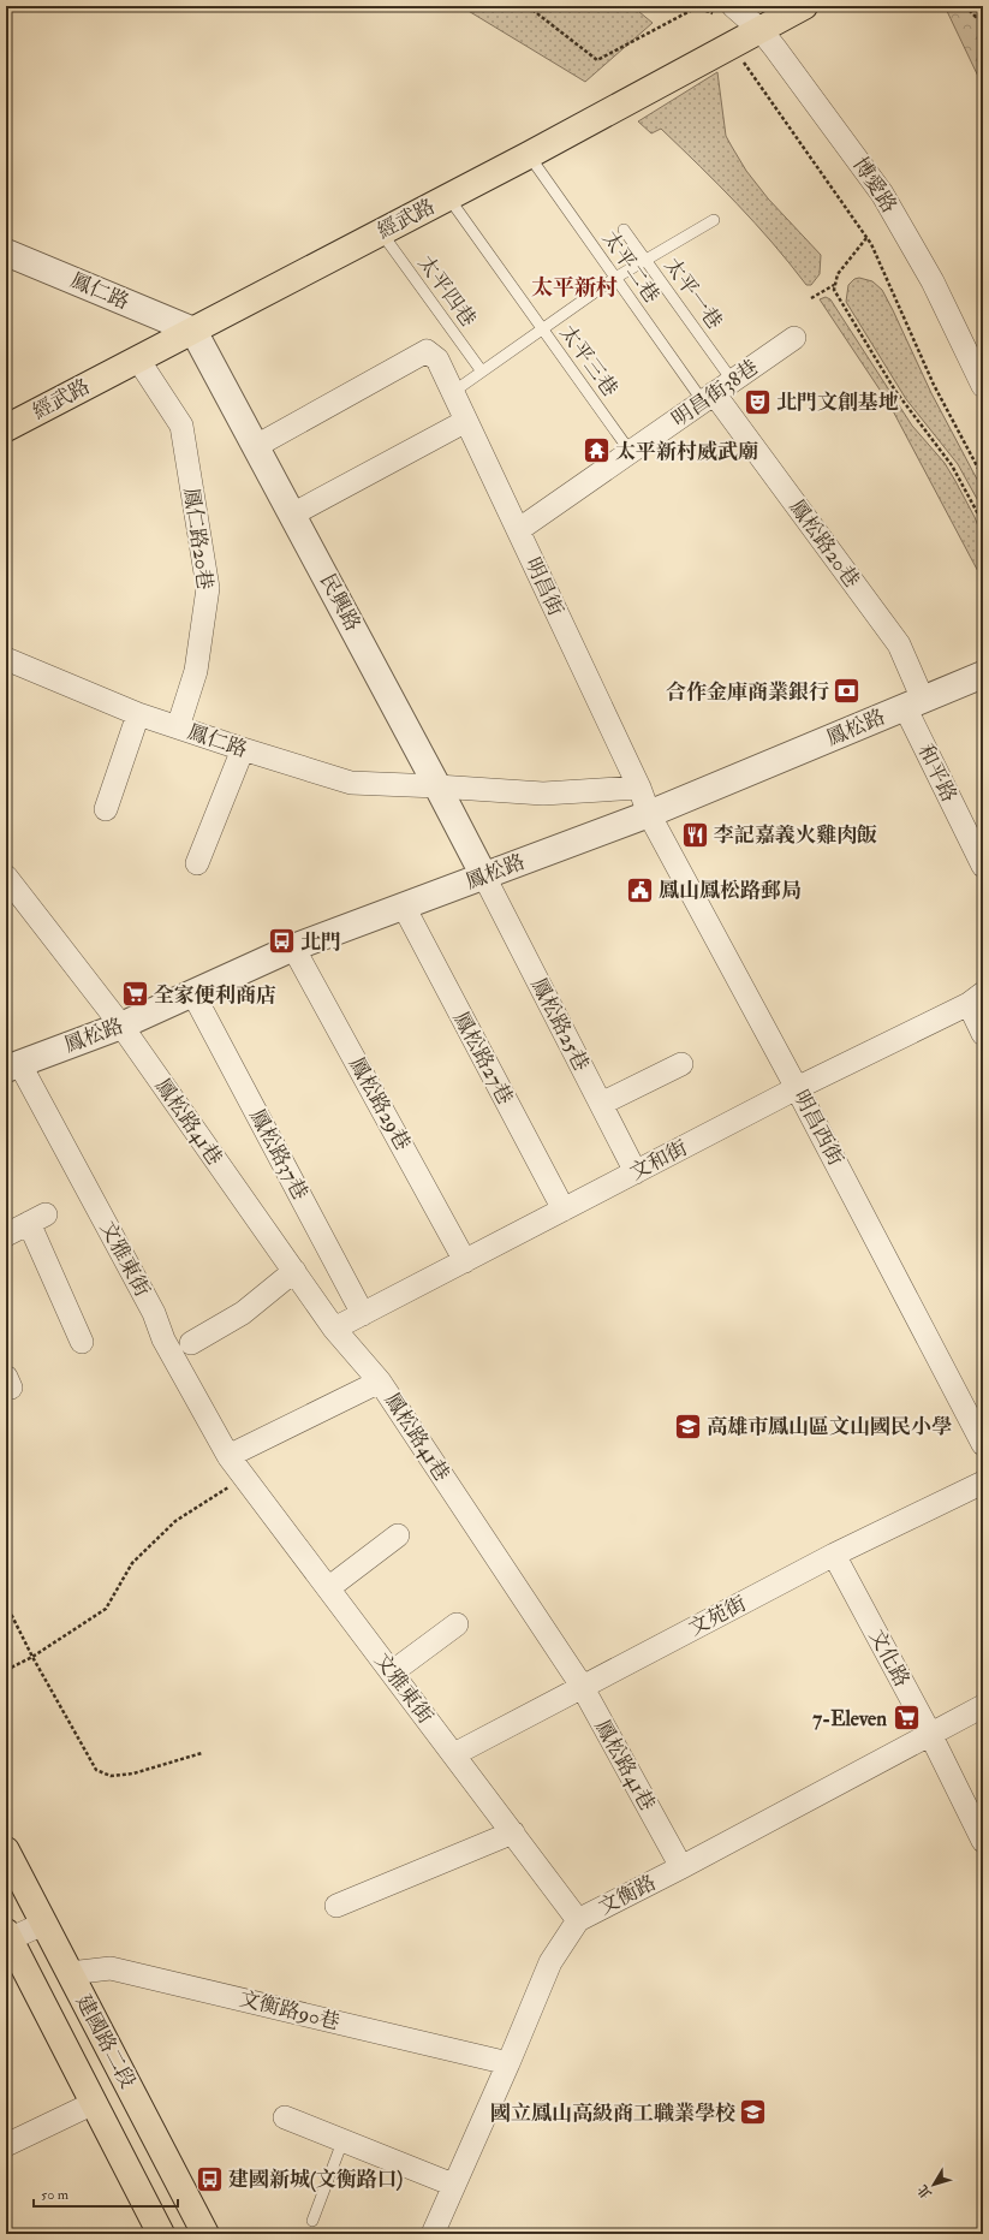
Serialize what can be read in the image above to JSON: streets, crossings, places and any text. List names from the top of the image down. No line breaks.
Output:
{"streets":{"main road":["經武路","建國路二段"],"street":["博愛路","鳳仁路","明昌街38巷","鳳仁路20巷","鳳松路20巷","明昌街","民興路","鳳松路","和平路","鳳松路25巷","鳳松路27巷","鳳松路29巷","鳳松路41巷","明昌西街","鳳松路37巷","文和街","文雅東街","文苑街","文化路","文衡路","文衡路90巷"],"lane":["太平二巷","太平四巷","太平一巷","太平三巷"]},"crossings":[["博愛路","經武路"],["經武路","太平二巷"],["經武路","鳳仁路"],["經武路","太平四巷"],["經武路","太平三巷"],["經武路","鳳仁路20巷"],["經武路","民興路"],["太平二巷","明昌街38巷"],["太平二巷","鳳松路20巷"],["鳳仁路","鳳仁路20巷"],["鳳仁路","明昌街"],["鳳仁路","民興路"],["太平一巷","明昌街38巷"],["太平三巷","明昌街38巷"],["明昌街38巷","鳳松路20巷"],["明昌街38巷","明昌街"],["鳳松路20巷","鳳松路"],["鳳松路20巷","和平路"],["明昌街","民興路"],["明昌街","鳳松路"],["明昌街","明昌西街"],["民興路","鳳松路"],["民興路","鳳松路25巷"],["鳳松路","和平路"],["鳳松路","鳳松路25巷"],["鳳松路","鳳松路27巷"],["鳳松路","鳳松路29巷"],["鳳松路","鳳松路41巷"],["鳳松路","明昌西街"],["鳳松路","鳳松路37巷"],["鳳松路","文雅東街"],["鳳松路25巷","文和街"],["鳳松路27巷","文和街"],["鳳松路29巷","文和街"],["鳳松路41巷","文和街"],["鳳松路41巷","文苑街"],["鳳松路41巷","文衡路"],["明昌西街","文和街"],["鳳松路37巷","文和街"],["文雅東街","文苑街"],["文雅東街","文衡路"],["文苑街","文化路"],["文化路","文衡路"],["文衡路","文衡路90巷"],["文衡路90巷","建國路二段"]],"districts":["太平新村"],"places":{"theatre":["北門文創基地"],"temple":["太平新村威武廟"],"bank":["合作金庫商業銀行"],"restaurant":["李記嘉義火雞肉飯"],"public building":["鳳山鳳松路郵局"],"bus stop":["北門","建國新城(文衡路口)"],"supermarket":["全家便利商店","7-Eleven"],"school or university":["高雄市鳳山區文山國民小學","國立鳳山高級商工職業學校"]},"scale_bar":"50 m","north":"bottom left"}
